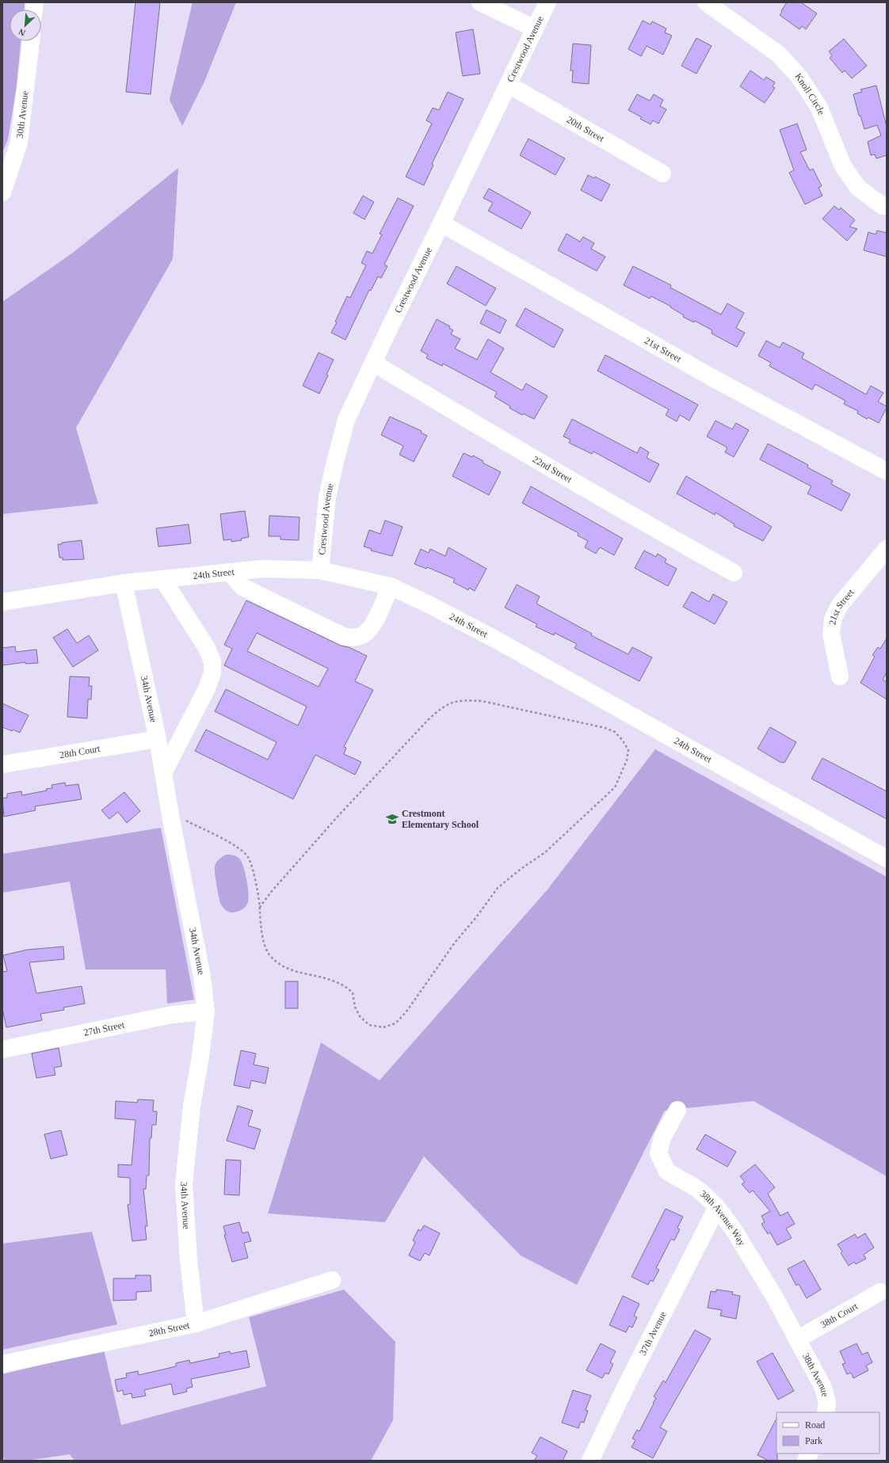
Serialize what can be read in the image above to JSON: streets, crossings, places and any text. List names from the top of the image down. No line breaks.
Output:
{"streets":{"street":["Crestwood Avenue","Knoll Circle","30th Avenue","20th Street","21st Street","22nd Street","24th Street","34th Avenue","28th Court","27th Street","38th Avenue Way","38th Court","28th Street","37th Avenue","38th Avenue"]},"crossings":[["Crestwood Avenue","20th Street"],["Crestwood Avenue","21st Street"],["Crestwood Avenue","22nd Street"],["Crestwood Avenue","24th Street"],["24th Street","34th Avenue"],["34th Avenue","28th Court"],["34th Avenue","27th Street"],["34th Avenue","28th Street"],["38th Avenue Way","38th Court"],["38th Avenue Way","37th Avenue"],["38th Avenue Way","38th Avenue"],["38th Court","38th Avenue"]],"places":{"school or university":["Crestmont Elementary School"]},"legend":["Road","Park"],"north":"bottom left"}
